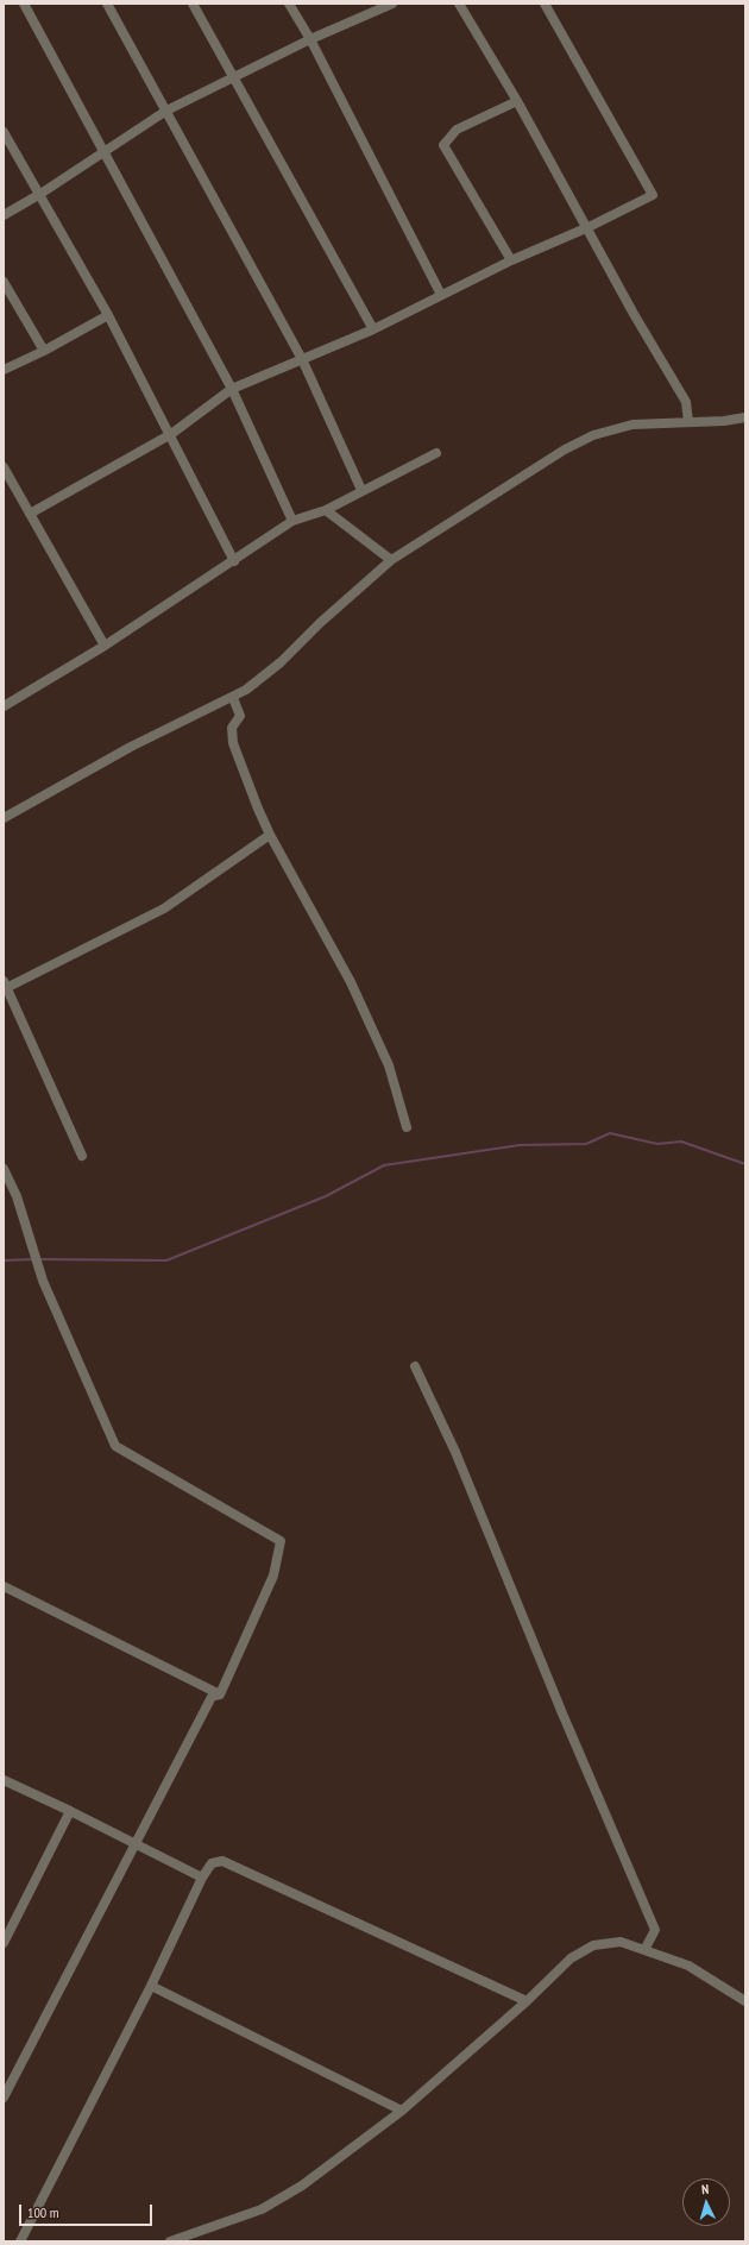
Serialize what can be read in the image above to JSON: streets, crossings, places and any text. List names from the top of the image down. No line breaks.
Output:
{"scale_bar":"100 m","north":"top"}
